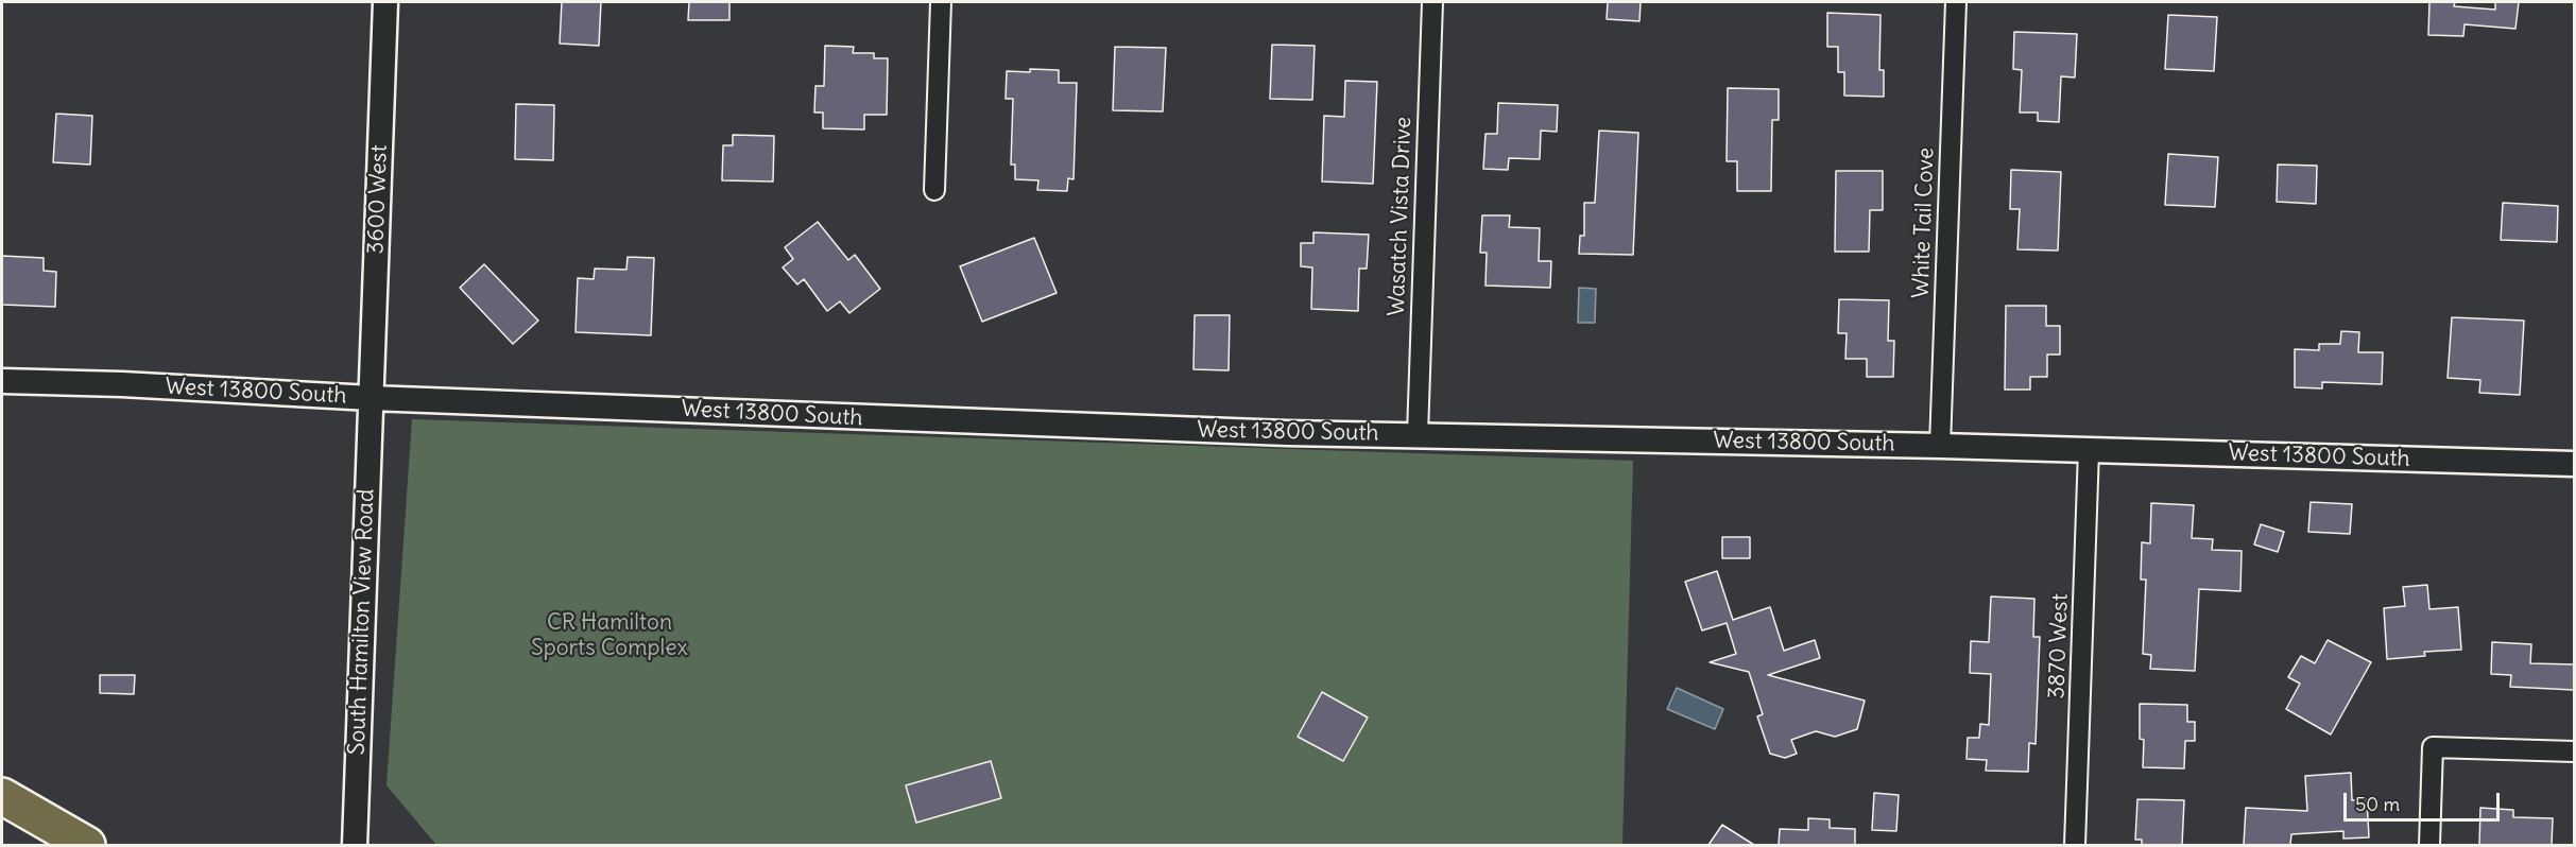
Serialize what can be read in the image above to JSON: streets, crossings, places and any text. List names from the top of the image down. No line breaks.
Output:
{"streets":{"street":["3600 West","Wasatch Vista Drive","White Tail Cove","West 13800 South","South Hamilton View Road","3870 West"]},"crossings":[["3600 West","West 13800 South"],["3600 West","South Hamilton View Road"],["Wasatch Vista Drive","West 13800 South"],["White Tail Cove","West 13800 South"],["West 13800 South","South Hamilton View Road"],["West 13800 South","3870 West"]],"parks":["CR Hamilton Sports Complex"],"scale_bar":"50 m"}
